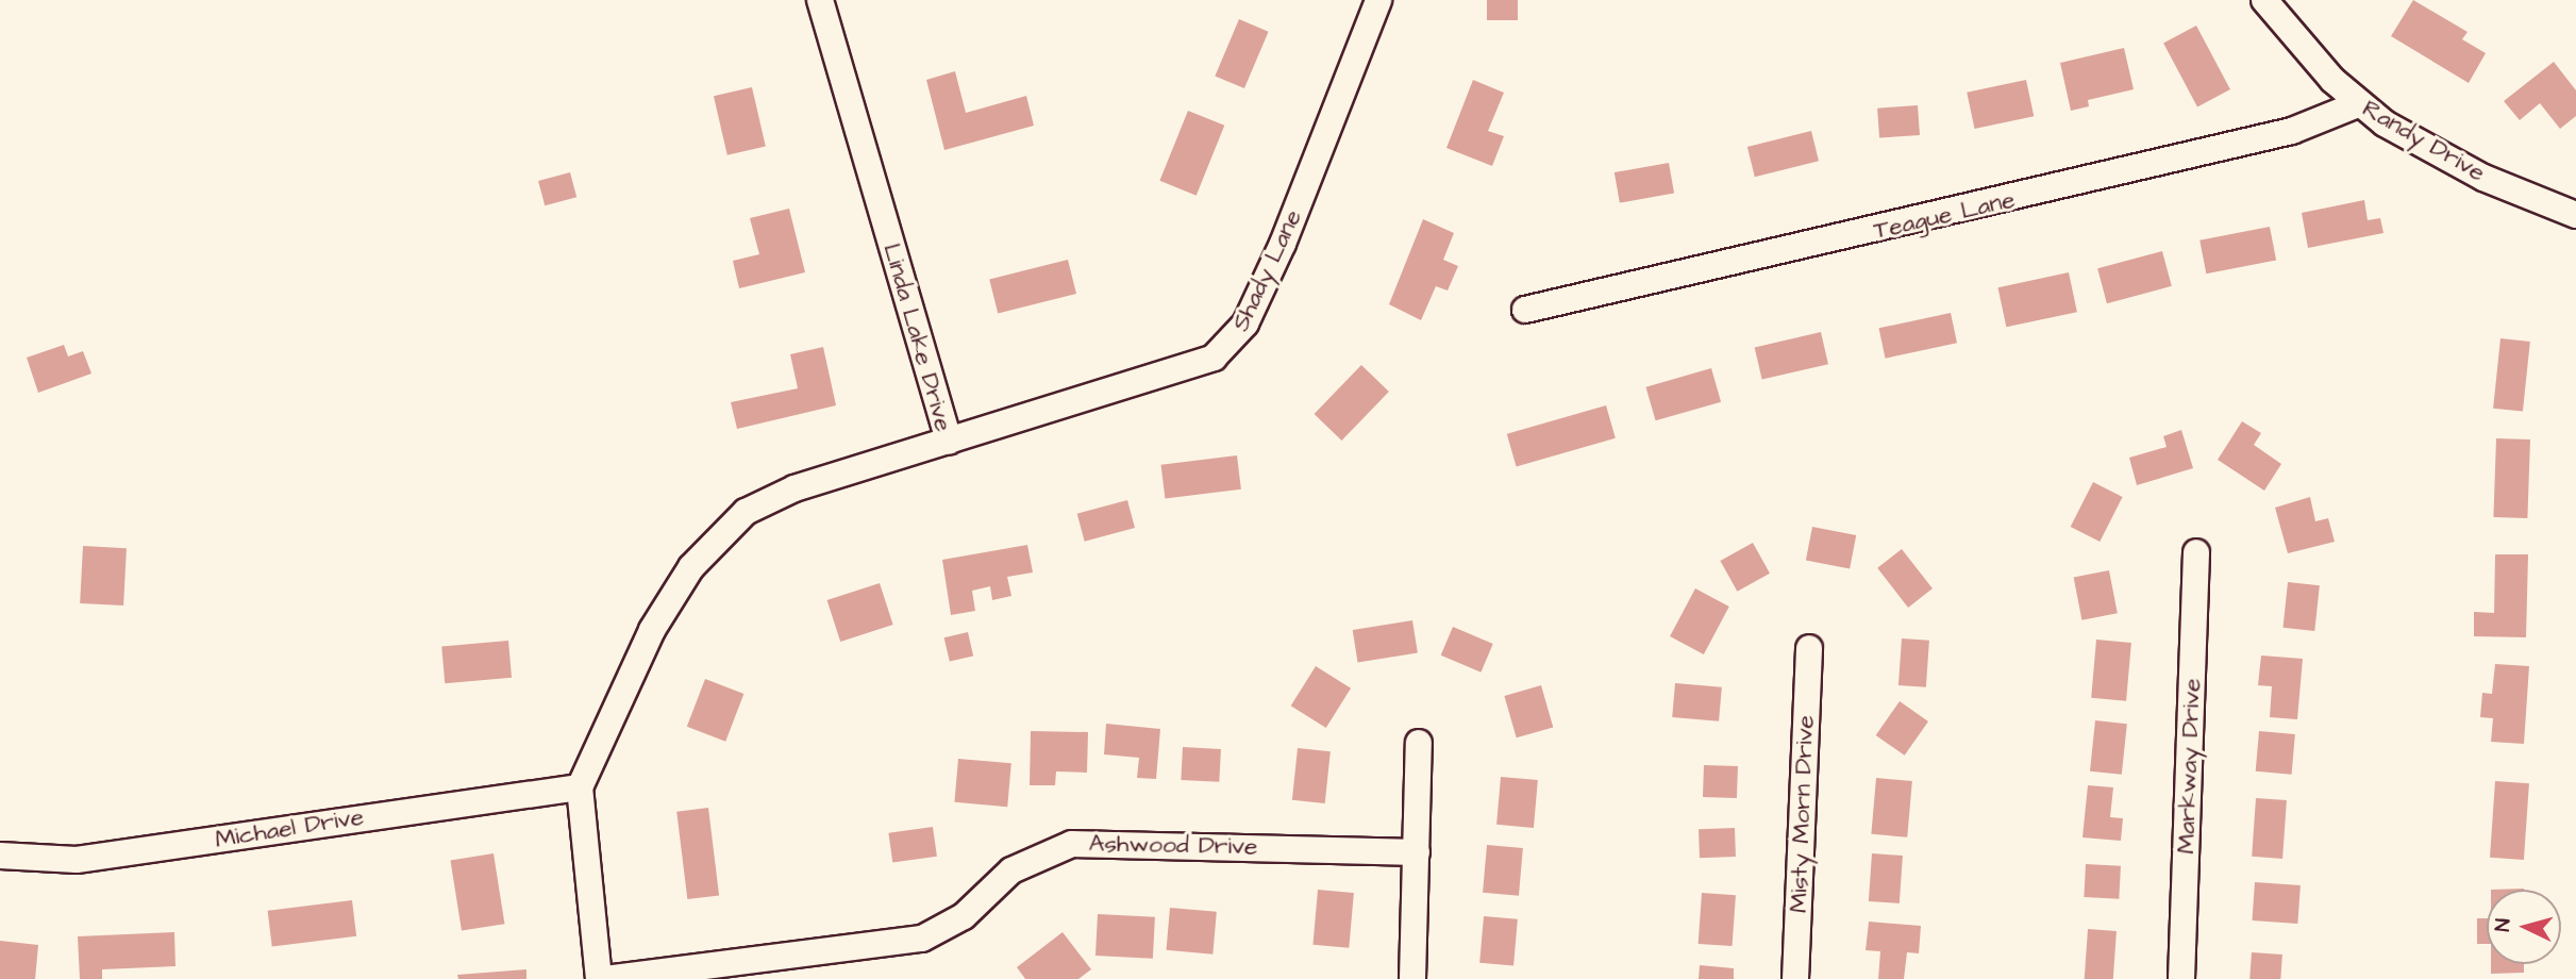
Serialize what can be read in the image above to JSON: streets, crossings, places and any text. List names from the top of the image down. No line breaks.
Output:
{"streets":{"street":["Randy Drive","Teague Lane","Shady Lane","Linda Lake Drive","Markway Drive","Misty Morn Drive","Michael Drive","Ashwood Drive"]},"crossings":[["Randy Drive","Teague Lane"],["Shady Lane","Linda Lake Drive"],["Linda Lake Drive","Michael Drive"]],"north":"left"}
